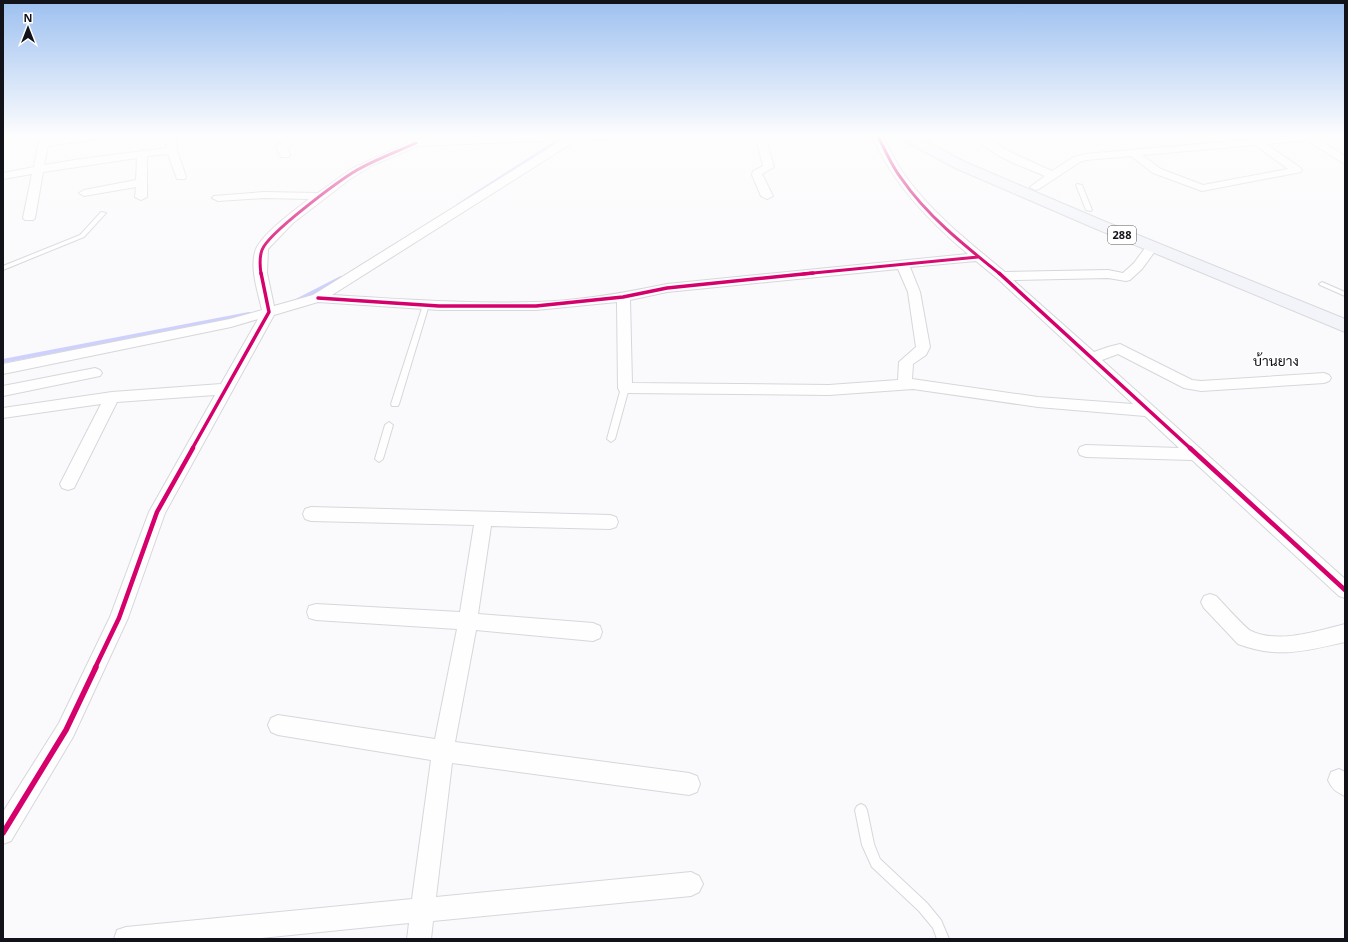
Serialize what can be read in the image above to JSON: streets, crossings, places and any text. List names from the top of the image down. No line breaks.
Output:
{"streets":{"main road":["288"]},"districts":["บ้านยาง"],"north":"top"}
